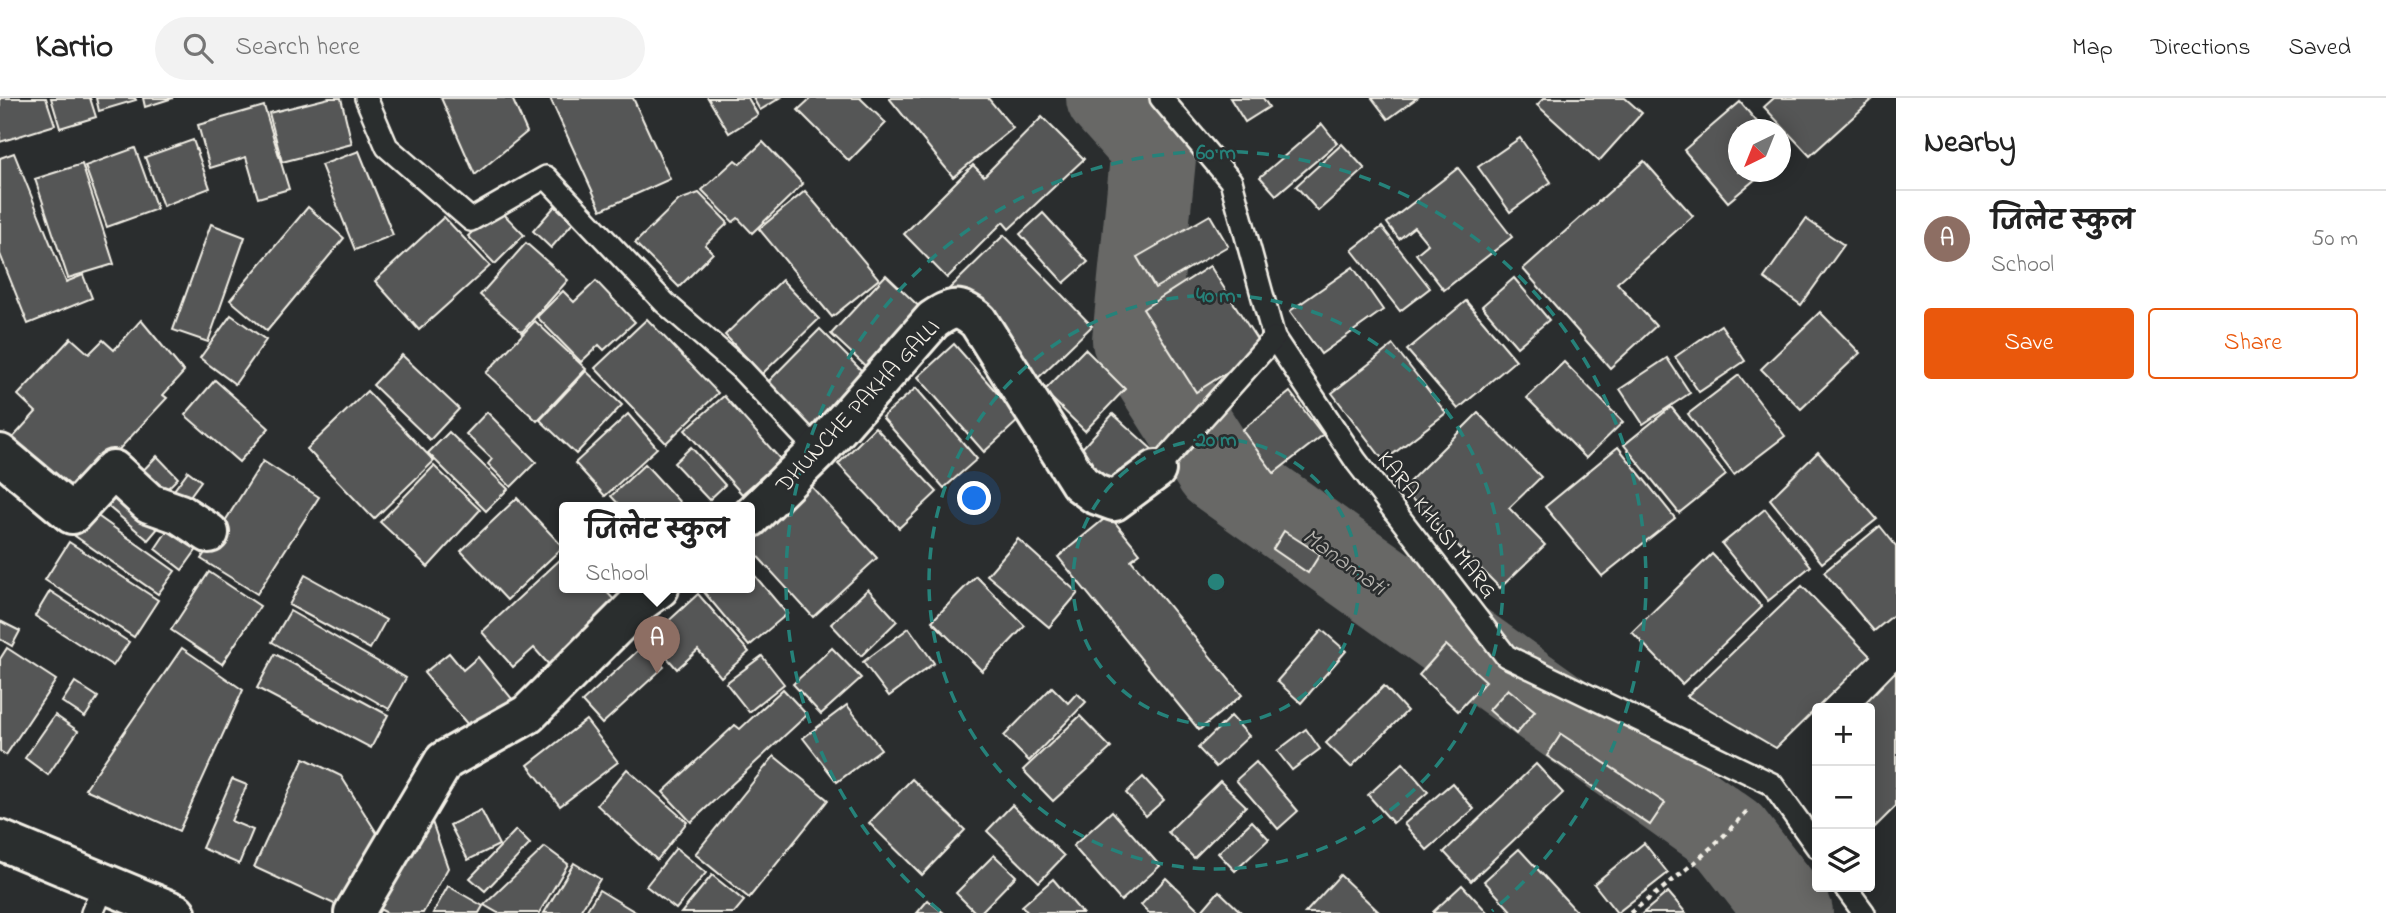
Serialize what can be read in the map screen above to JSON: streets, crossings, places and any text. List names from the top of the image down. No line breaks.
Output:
{"streets":{"main road":["DHUNCHE PAKHA GALLI"],"lane":["KARA KHUSI MARG"]},"water":["Manamati"],"north":"bottom left","page":{"header":"Kartio","search":"Search here","nav":["Map","Directions","Saved"],"heading":"Nearby","list":[{"mark":"A","name":"जिलेट स्कुल","note":"School","value":"50 m"}],"buttons":["Save","Share"],"popup":["जिलेट स्कुल","School"],"pins":"A","map_buttons":["+","−"]},"rings":["60 m","40 m","20 m"]}
